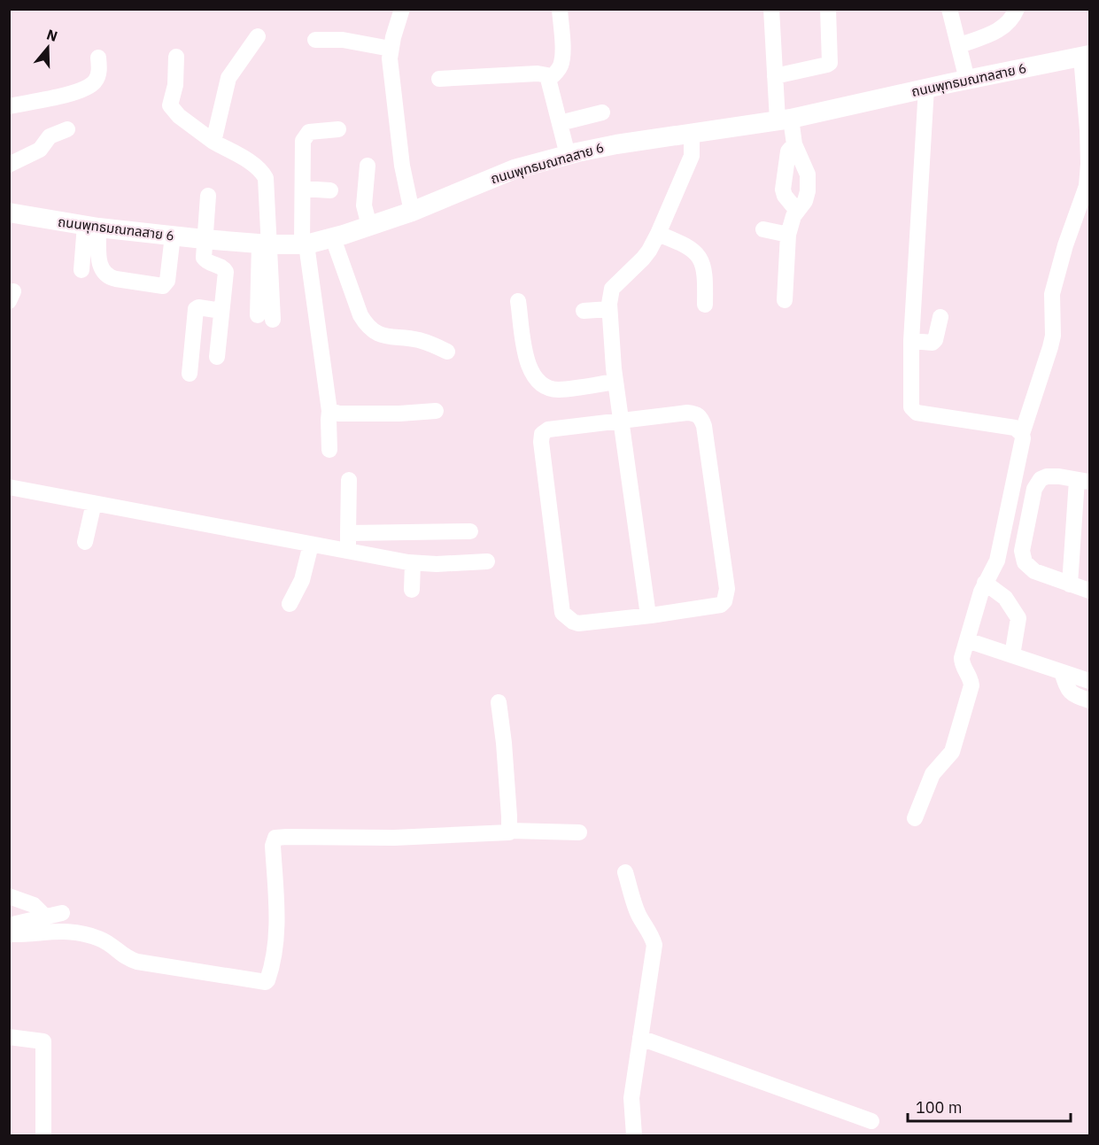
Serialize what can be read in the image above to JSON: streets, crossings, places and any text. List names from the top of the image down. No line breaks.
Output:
{"streets":{"main road":["ถนนพุทธมณฑลสาย 6"]},"scale_bar":"100 m","north":"top"}
